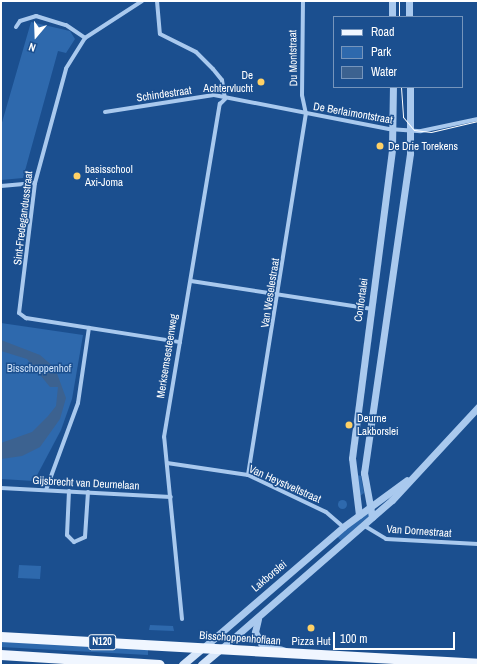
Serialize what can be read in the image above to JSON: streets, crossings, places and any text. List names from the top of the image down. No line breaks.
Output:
{"streets":{"main road":["Lakborslei","Bisschoppenhoflaan","N120"],"street":["Du Montstraat","Schindestraat","De Berlaimontstraat","Sint-Fredegandusstraat","Van Weselestraat","Confortalei","Merksemsesteenweg","Gijsbrecht van Deurnelaan","Van Heystveltstraat","Van Dornestraat"]},"crossings":[["Du Montstraat","De Berlaimontstraat"],["Du Montstraat","Van Weselestraat"],["Schindestraat","De Berlaimontstraat"],["Schindestraat","Merksemsesteenweg"],["De Berlaimontstraat","Van Weselestraat"],["De Berlaimontstraat","Confortalei"],["De Berlaimontstraat","Merksemsesteenweg"],["Sint-Fredegandusstraat","Merksemsesteenweg"],["Van Weselestraat","Van Heystveltstraat"],["Confortalei","Lakborslei"],["Merksemsesteenweg","Gijsbrecht van Deurnelaan"],["Merksemsesteenweg","Van Heystveltstraat"],["Van Heystveltstraat","Lakborslei"],["Van Dornestraat","Lakborslei"],["Lakborslei","Bisschoppenhoflaan"]],"parks":["Bisschoppenhof"],"places":["De Achtervlucht","De Drie Torekens","basisschool Axi-Joma","Deurne Lakborslei","Pizza Hut"],"legend":["Road","Park","Water"],"scale_bar":"100 m","north":"bottom"}
